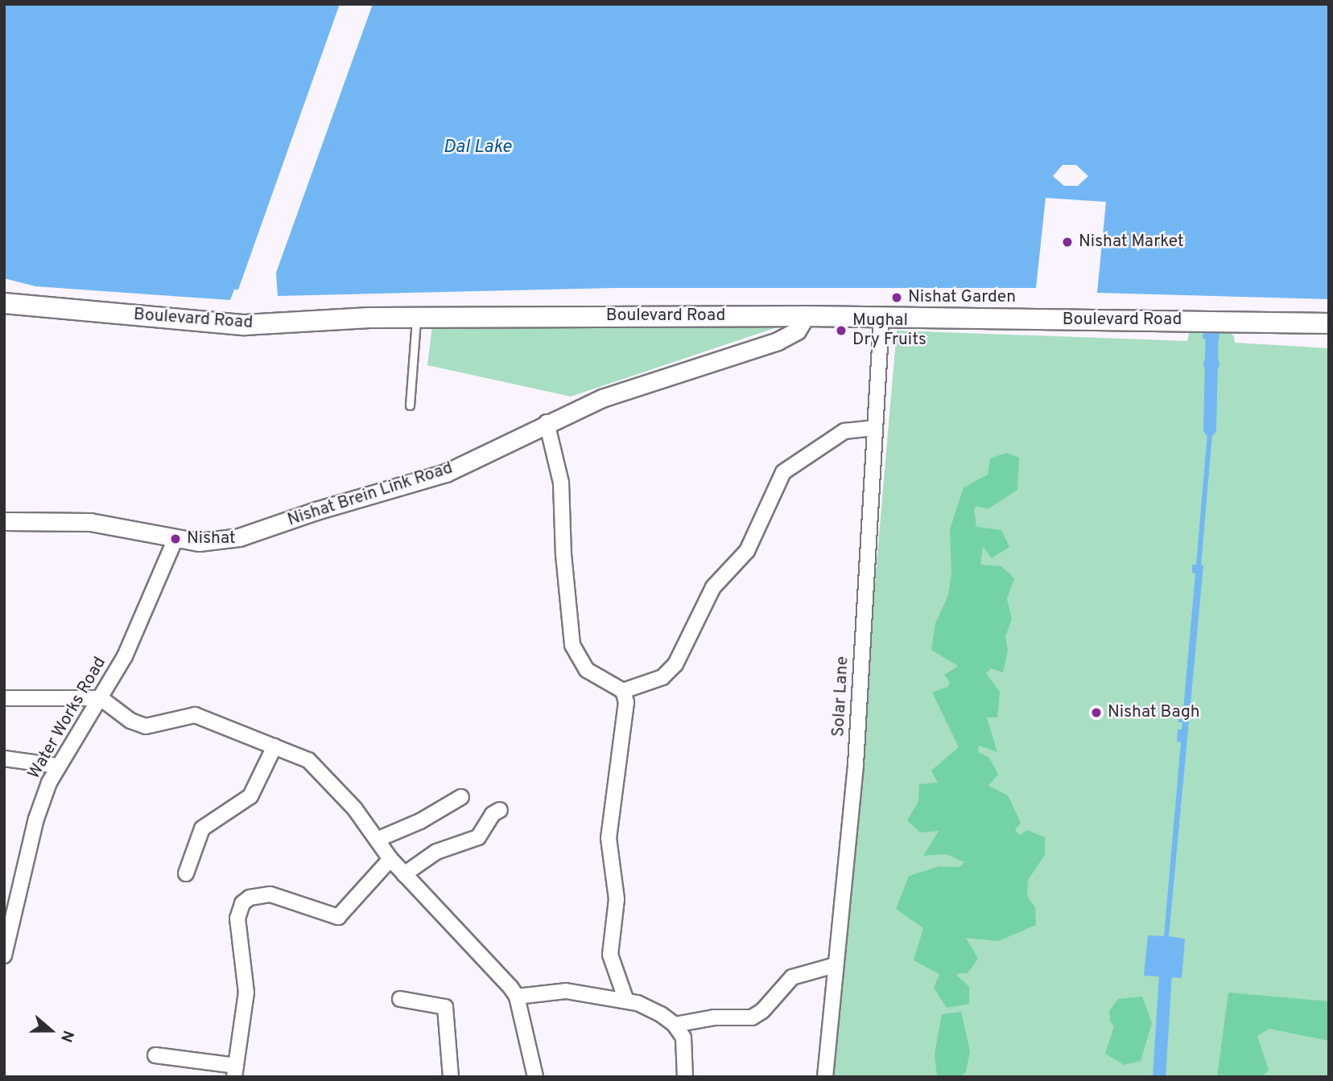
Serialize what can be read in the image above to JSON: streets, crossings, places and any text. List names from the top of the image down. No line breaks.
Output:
{"streets":{"main road":["Boulevard Road"],"street":["Nishat Brein Link Road","Solar Lane","Water Works Road"]},"crossings":[["Boulevard Road","Nishat Brein Link Road"],["Boulevard Road","Solar Lane"],["Nishat Brein Link Road","Water Works Road"]],"water":["Dal Lake"],"places":["Nishat Market","Nishat Garden","Mughal Dry Fruits","Nishat","Nishat Bagh"],"north":"right"}
